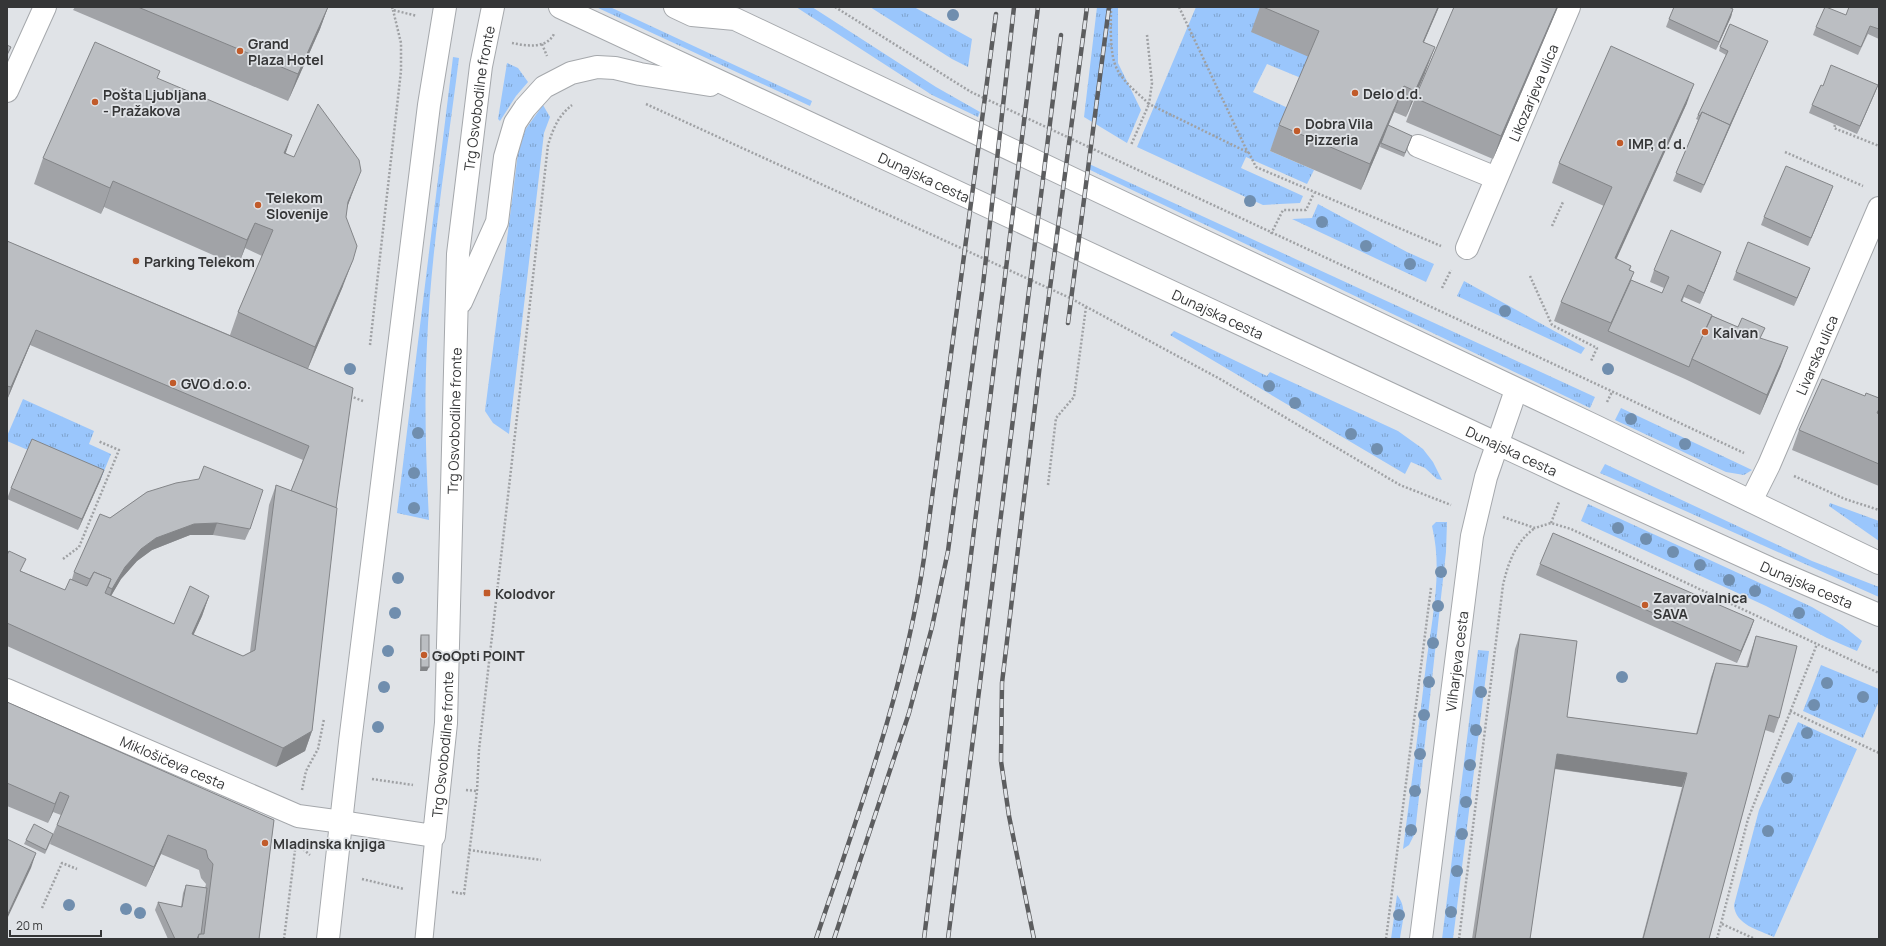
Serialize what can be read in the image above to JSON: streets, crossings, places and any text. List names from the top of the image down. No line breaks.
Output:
{"streets":{"main road":["Likozarjeva ulica","Trg Osvobodilne fronte","Dunajska cesta","Livarska ulica","Vilharjeva cesta","Miklošičeva cesta"]},"crossings":[["Trg Osvobodilne fronte","Miklošičeva cesta"],["Dunajska cesta","Vilharjeva cesta"]],"places":{"other":["Grand Plaza Hotel","Delo d.d.","Pošta Ljubljana - Pražakova","Dobra Vila Pizzeria","IMP, d. d.","Telekom Slovenije","Parking Telekom","Kalvan","GVO d.o.o.","Zavarovalnica SAVA","GoOpti POINT","Mladinska knjiga"],"transit":["Kolodvor"]},"scale_bar":"20 m"}
